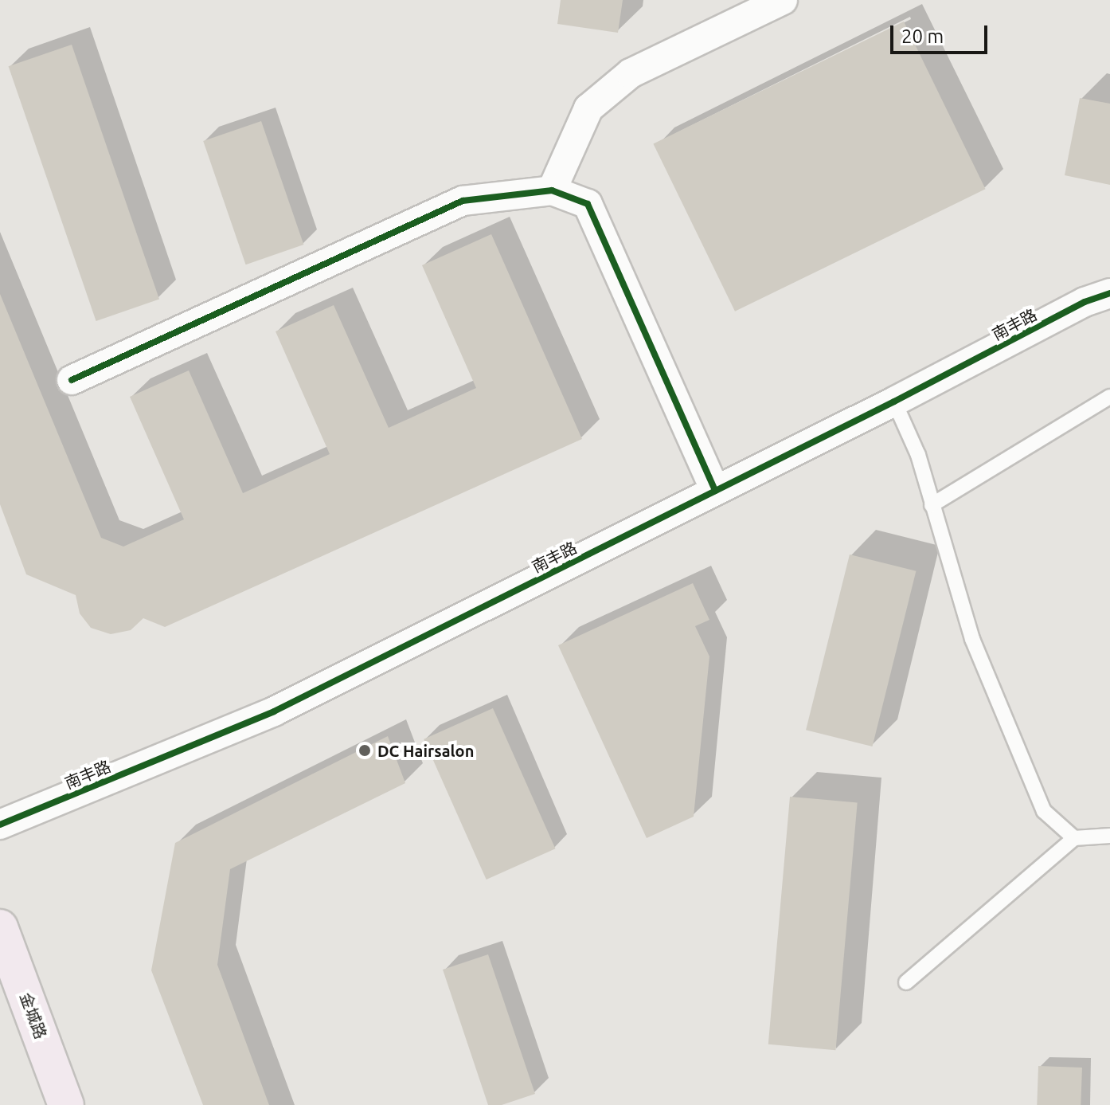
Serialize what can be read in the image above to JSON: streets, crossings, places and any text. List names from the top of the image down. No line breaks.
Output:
{"streets":{"main road":["金城路"],"street":["南丰路"]},"places":["DC Hairsalon"],"scale_bar":"20 m"}
